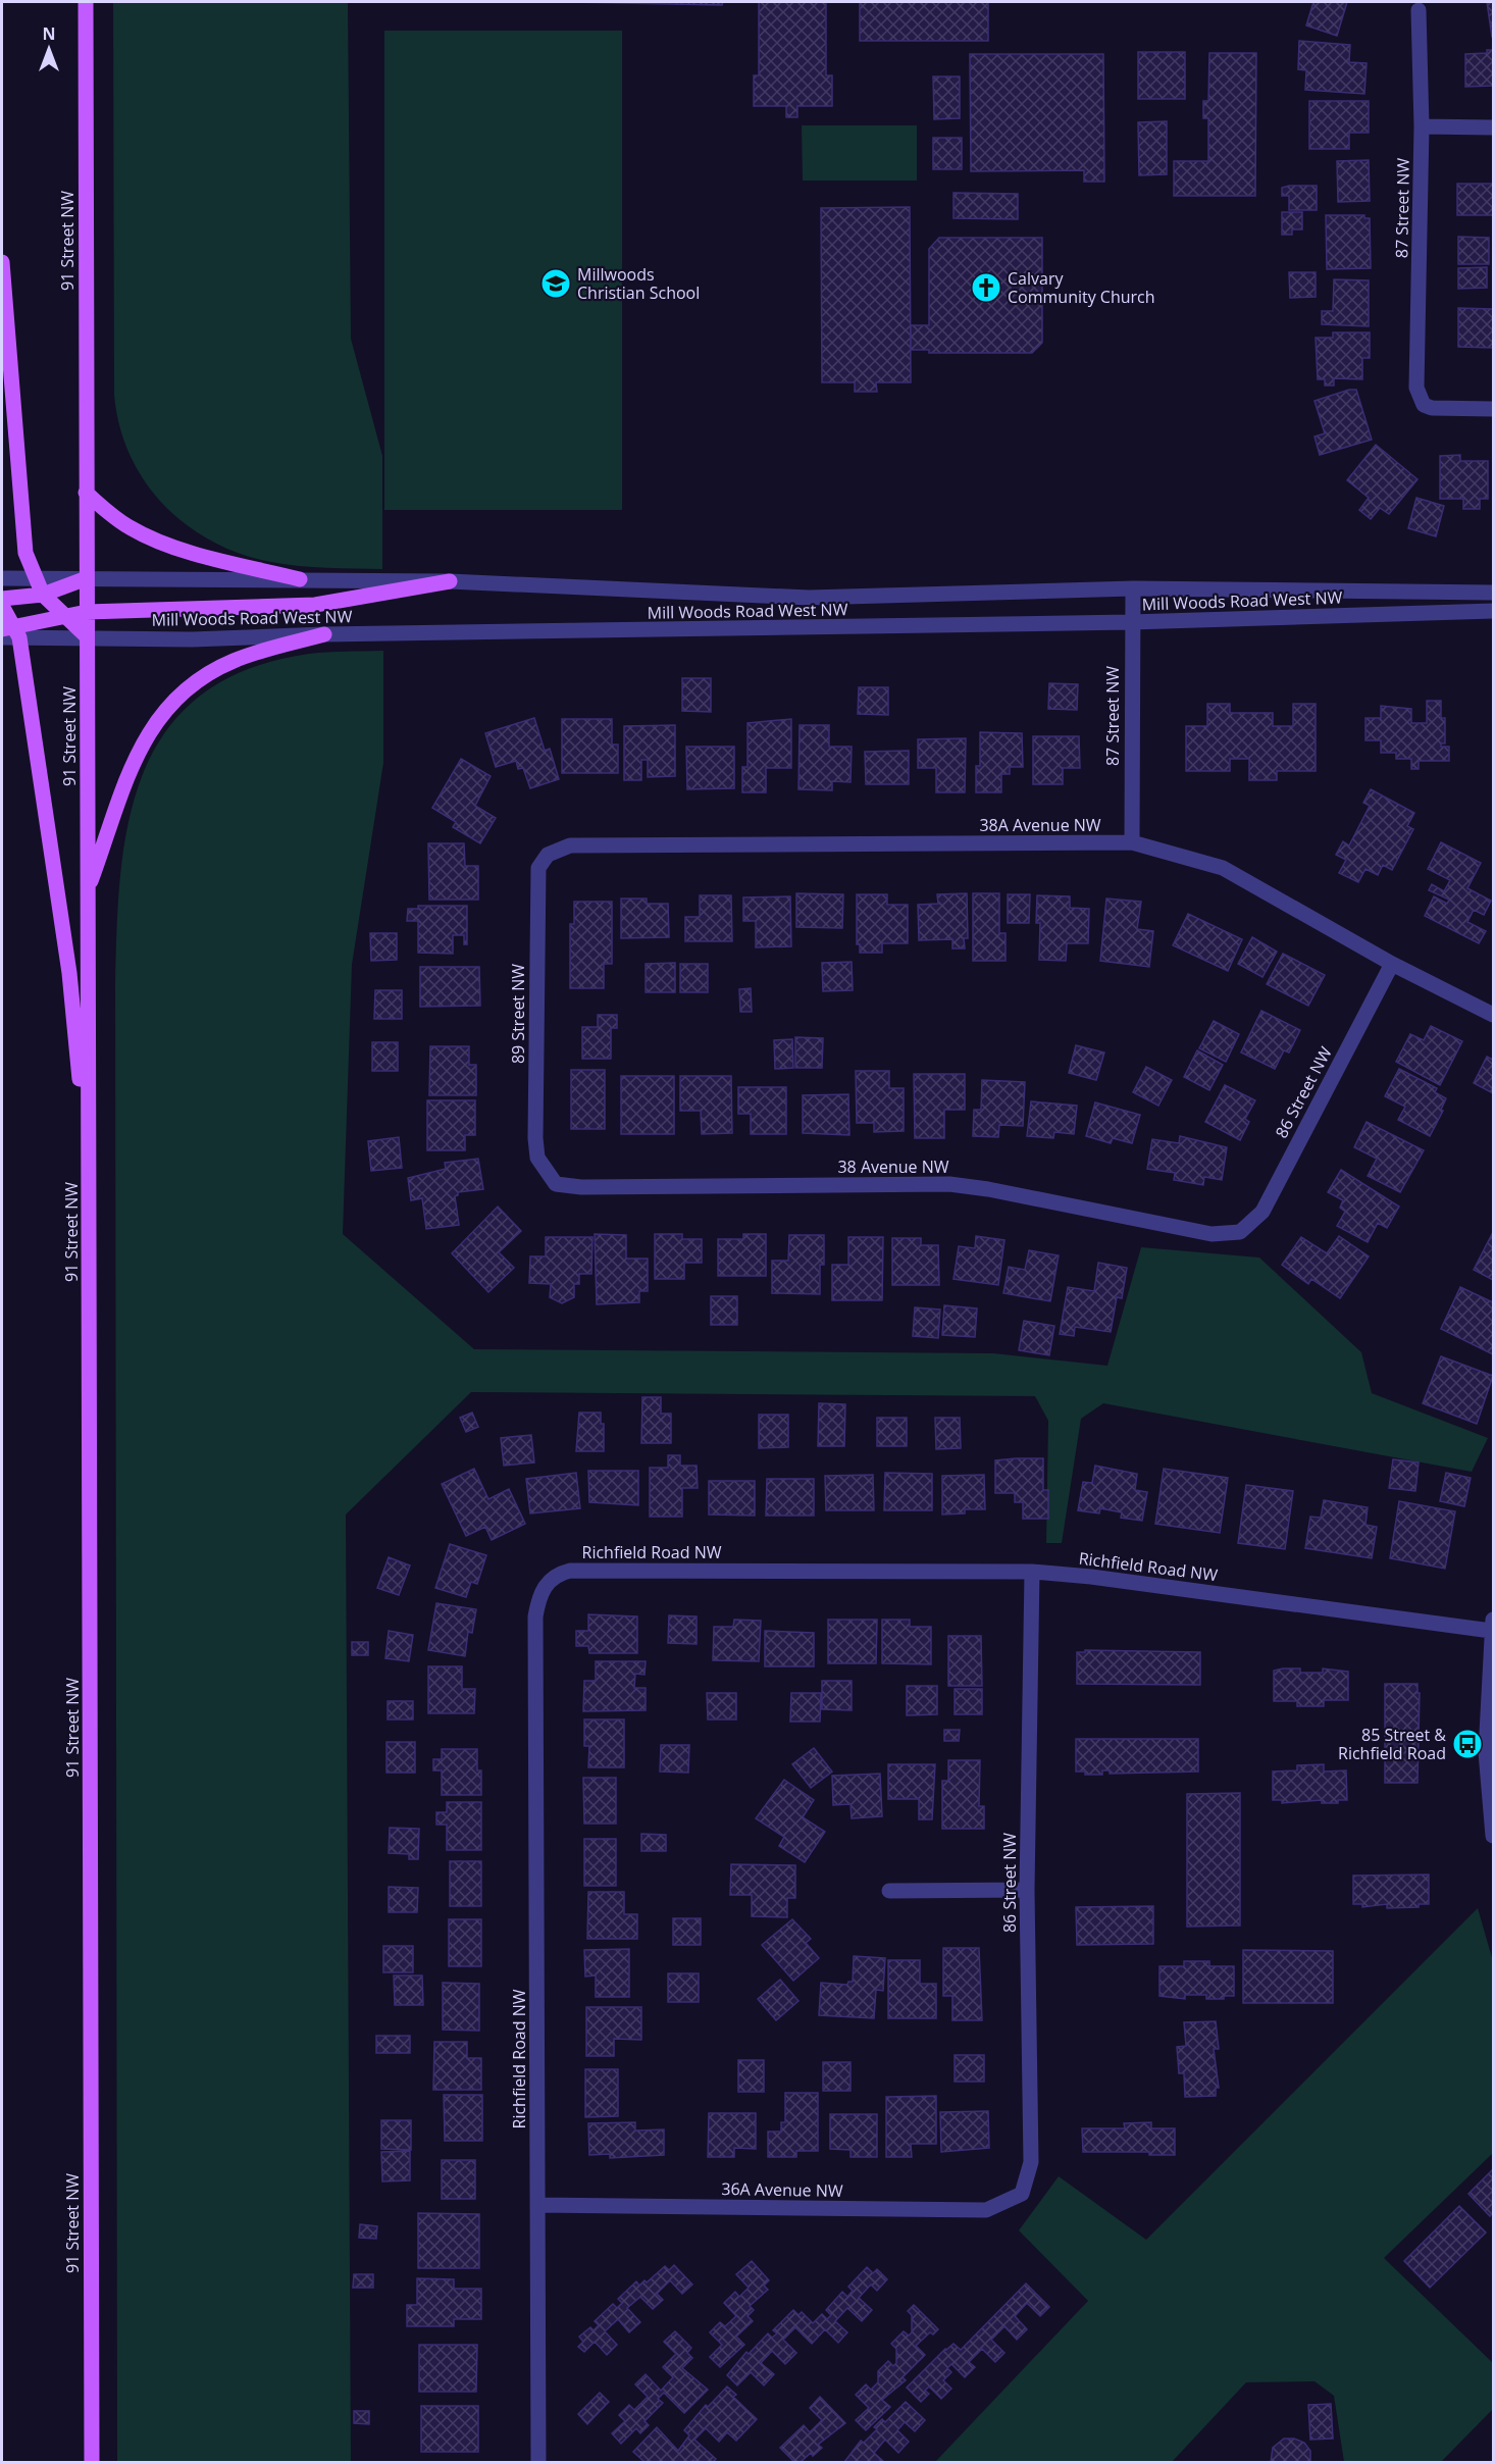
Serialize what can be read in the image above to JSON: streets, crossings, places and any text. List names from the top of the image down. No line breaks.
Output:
{"streets":{"main road":["91 Street NW"],"street":["87 Street NW","Mill Woods Road West NW","38A Avenue NW","89 Street NW","86 Street NW","38 Avenue NW","Richfield Road NW","36A Avenue NW"]},"crossings":[["87 Street NW","Mill Woods Road West NW"],["87 Street NW","38A Avenue NW"],["91 Street NW","Mill Woods Road West NW"],["38A Avenue NW","89 Street NW"],["38A Avenue NW","86 Street NW"],["89 Street NW","38 Avenue NW"],["86 Street NW","38 Avenue NW"],["86 Street NW","Richfield Road NW"],["86 Street NW","36A Avenue NW"],["Richfield Road NW","36A Avenue NW"]],"places":{"school or university":["Millwoods Christian School"],"church":["Calvary Community Church"],"bus stop":["85 Street & Richfield Road"]},"north":"top"}
